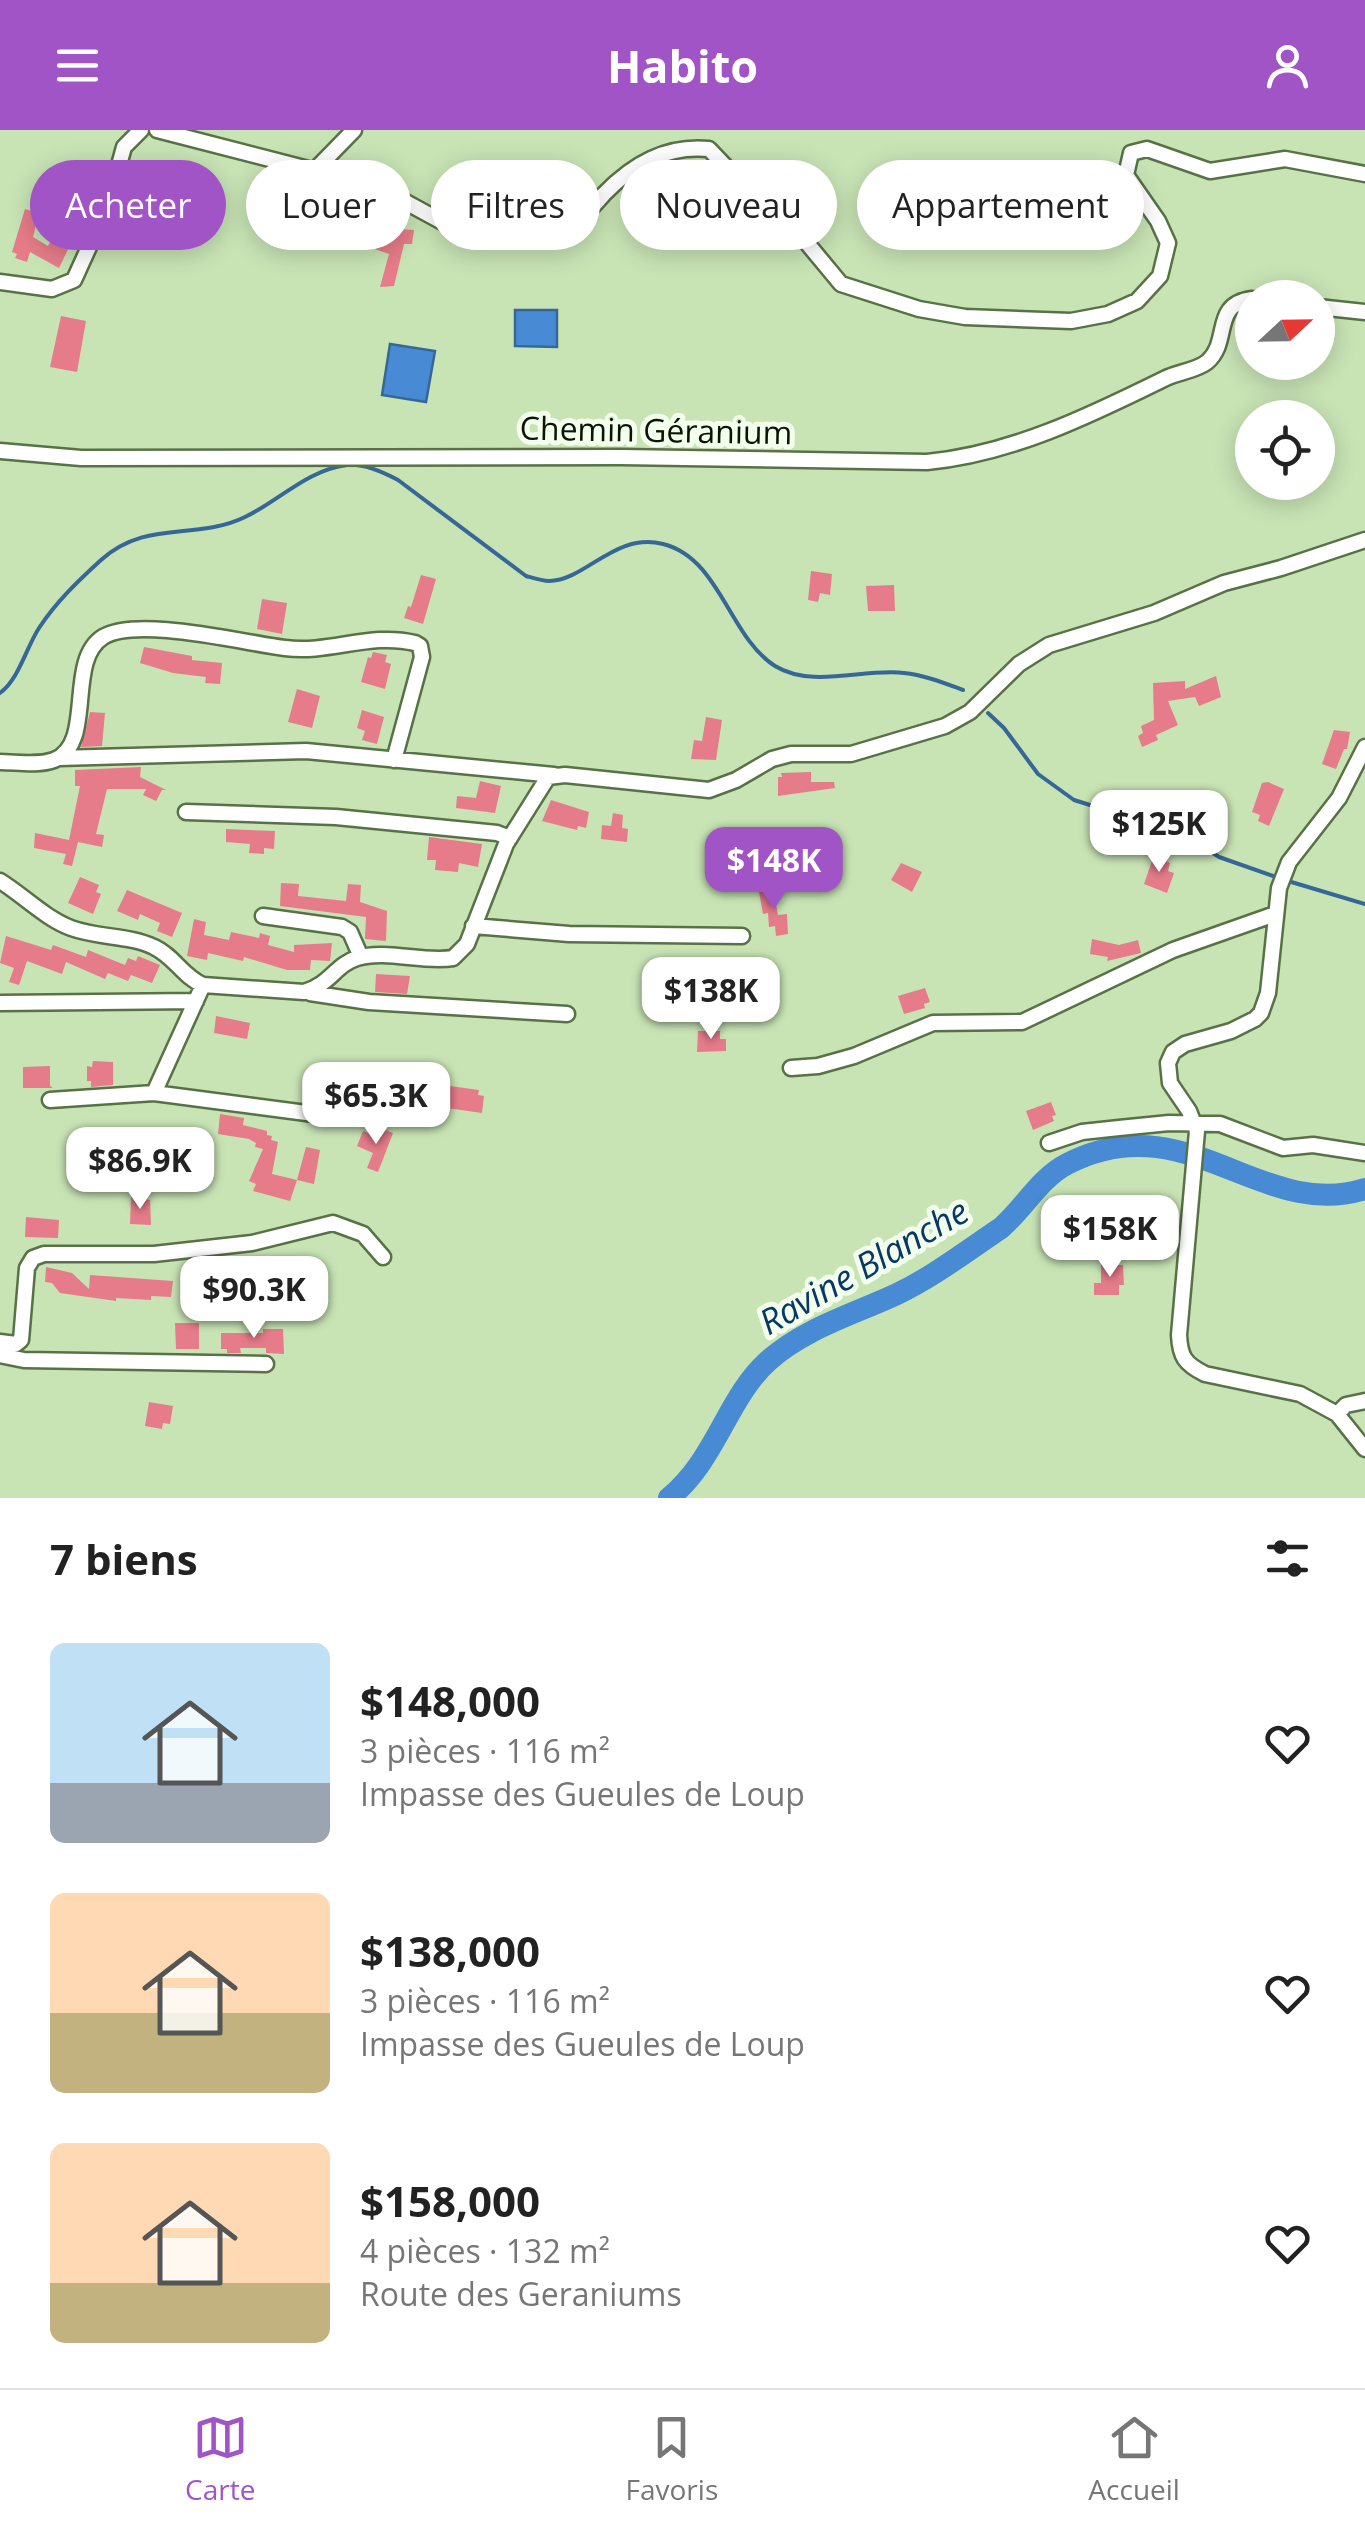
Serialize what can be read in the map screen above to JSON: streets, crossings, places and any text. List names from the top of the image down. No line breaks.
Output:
{"streets":{"street":["Chemin Géranium"]},"water":["Ravine Blanche"],"north":"right","page":{"header":"Habito","chip":["Acheter","Louer","Filtres","Nouveau","Appartement"],"price":["$125K","$148K","$138K","$65.3K","$86.9K","$158K","$90.3K"],"heading":"7 biens","list":[{"name":"$148,000","note":"3 pièces · 116 m² · Impasse des Gueules de Loup"},{"name":"$138,000","note":"3 pièces · 116 m² · Impasse des Gueules de Loup"},{"name":"$158,000","note":"4 pièces · 132 m² · Route des Geraniums"}],"tabs":["Carte","Favoris","Accueil"]}}
